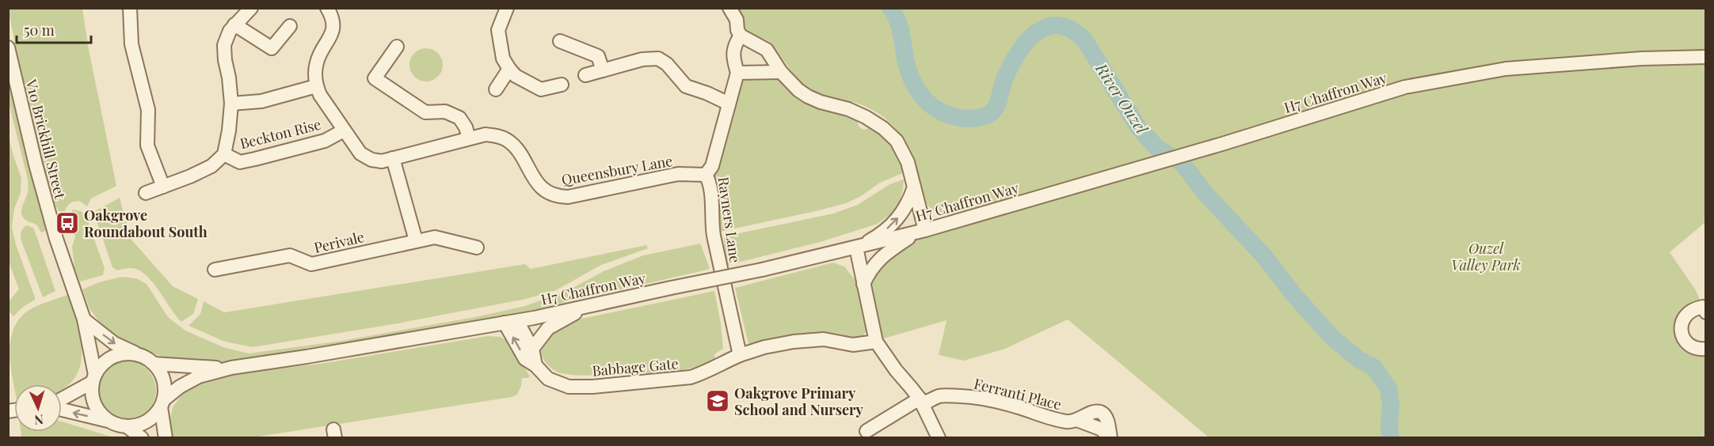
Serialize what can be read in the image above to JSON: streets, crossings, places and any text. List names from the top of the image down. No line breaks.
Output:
{"streets":{"street":["H7 Chaffron Way","Beckton Rise","V10 Brickhill Street","Queensbury Lane","Rayners Lane","Perivale","Babbage Gate","Ferranti Place"]},"crossings":[["H7 Chaffron Way","V10 Brickhill Street"],["H7 Chaffron Way","Babbage Gate"],["Beckton Rise","Queensbury Lane"],["Queensbury Lane","Rayners Lane"],["Rayners Lane","Babbage Gate"]],"water":["River Ouzel"],"parks":["Ouzel Valley Park"],"places":{"bus stop":["Oakgrove Roundabout South"],"school or university":["Oakgrove Primary School and Nursery"]},"scale_bar":"50 m","north":"bottom"}
